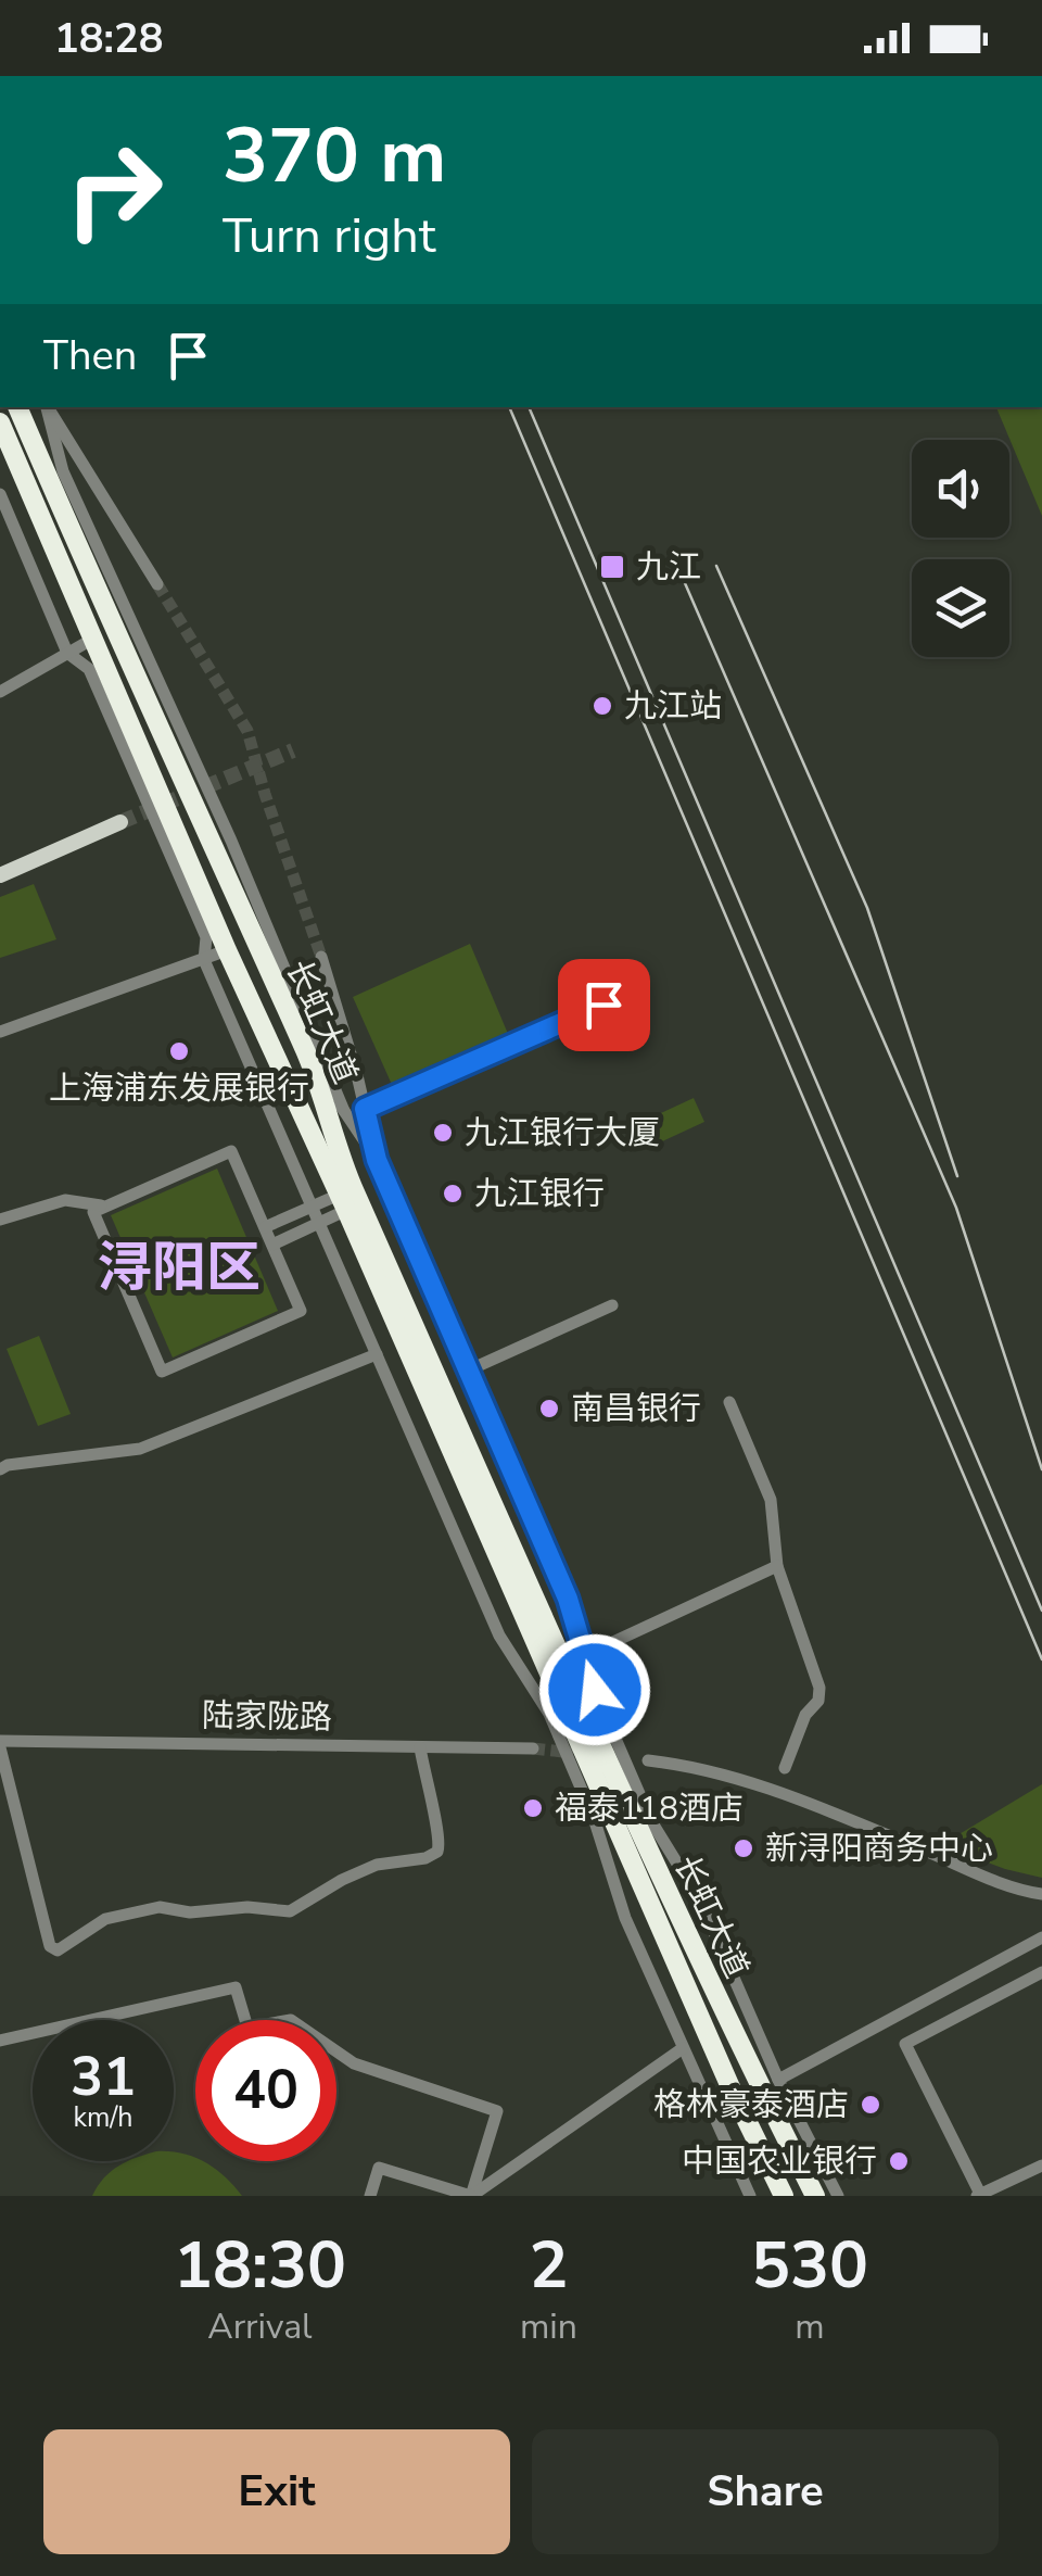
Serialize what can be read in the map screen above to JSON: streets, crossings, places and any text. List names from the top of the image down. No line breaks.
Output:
{"streets":{"highway":["长虹大道"],"street":["陆家陇路"]},"districts":["浔阳区"],"places":{"transit":["九江"],"other":["九江站","上海浦东发展银行","九江银行大厦","九江银行","南昌银行","福泰118酒店","新浔阳商务中心","格林豪泰酒店","中国农业银行"]},"page":{"status":"18:28","turn":["370 m","Turn right"],"then":"Then","speed":"31 km/h","limit":"40","eta":["18:30","Arrival","2","min","530","m"],"buttons":["Exit","Share"]}}
